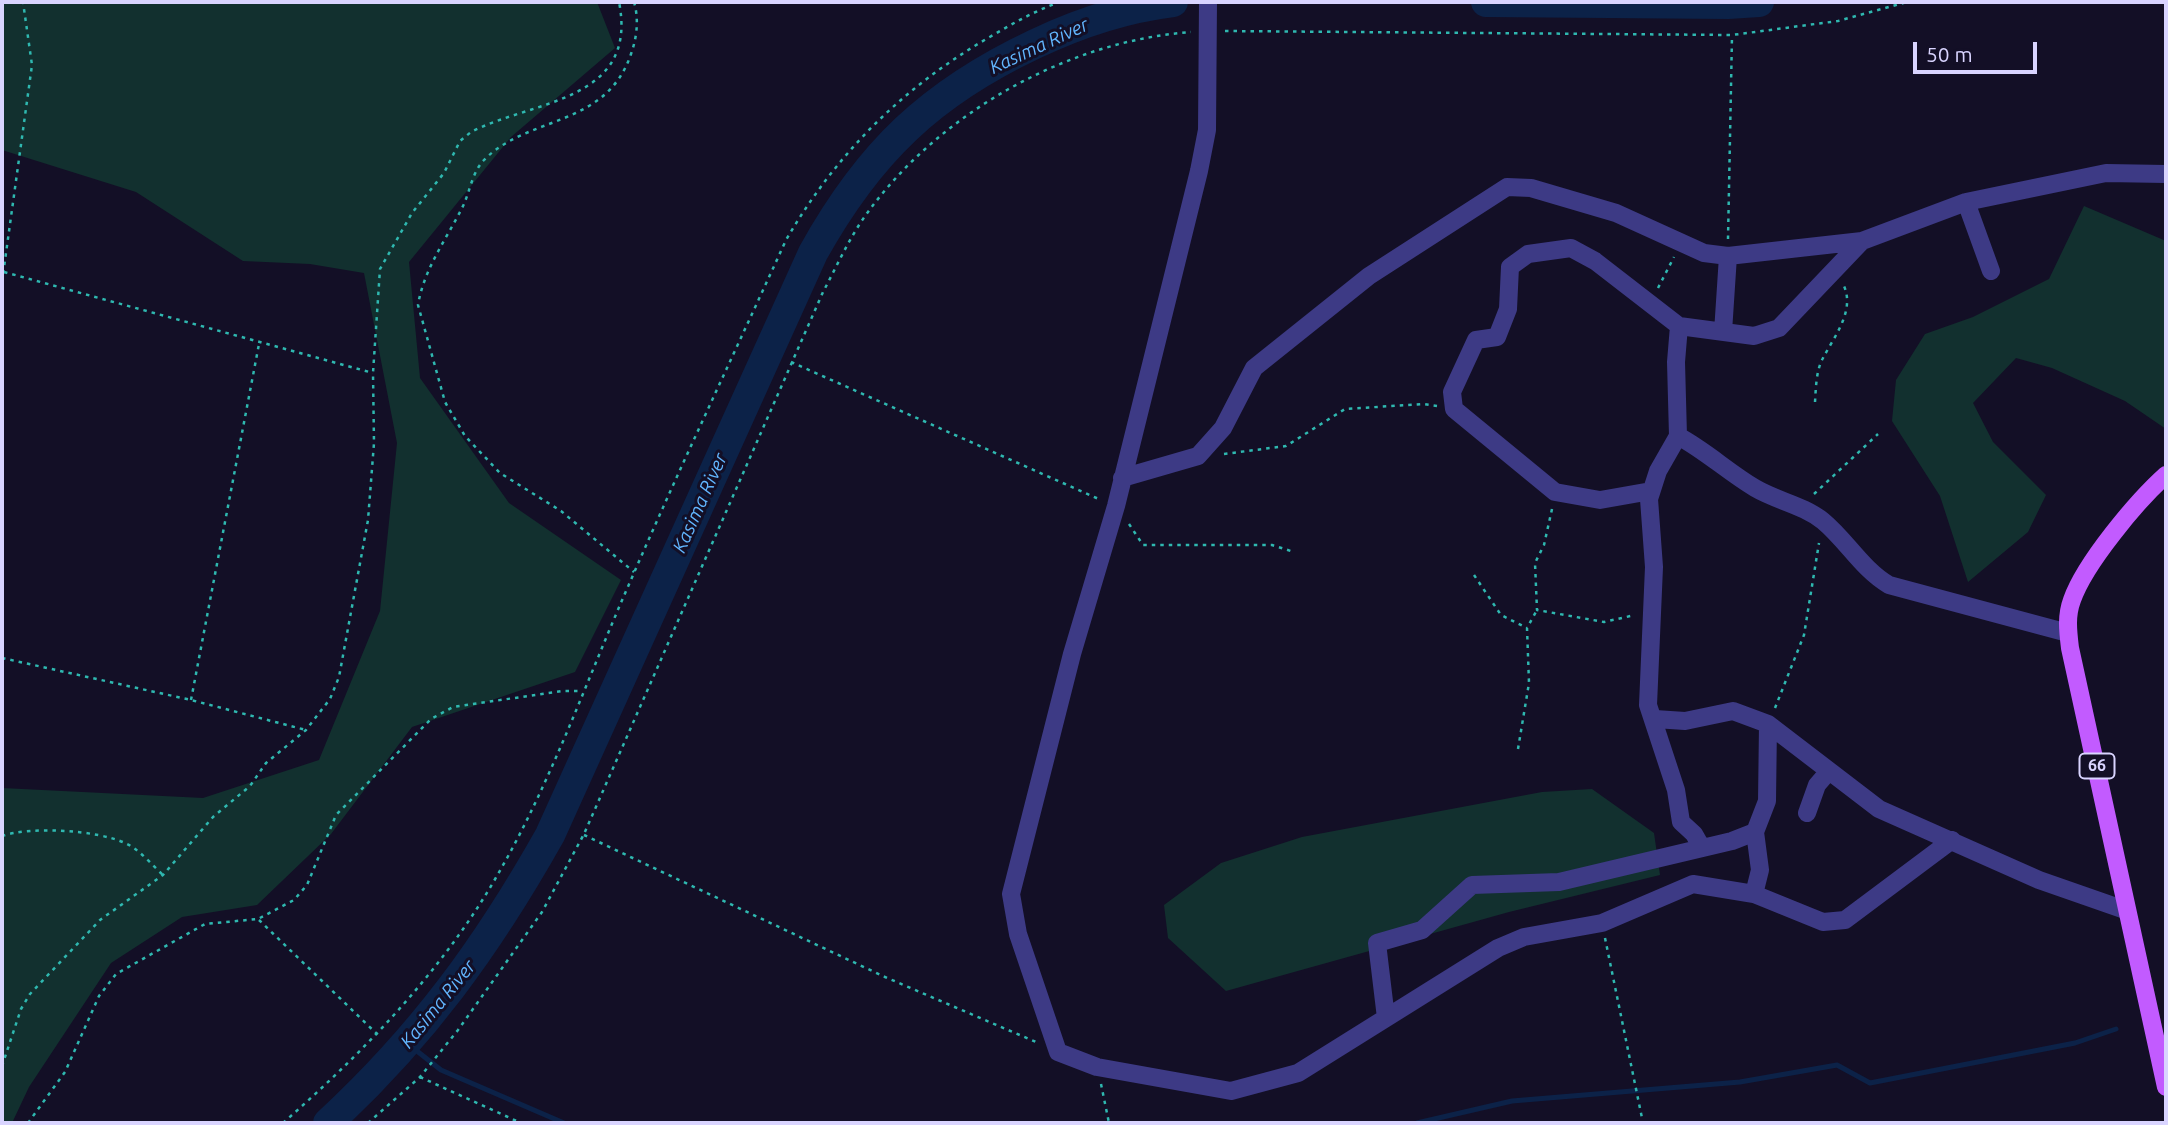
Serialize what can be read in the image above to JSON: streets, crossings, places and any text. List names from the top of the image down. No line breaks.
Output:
{"streets":{"main road":["66"]},"water":["Kasima River"],"scale_bar":"50 m"}
